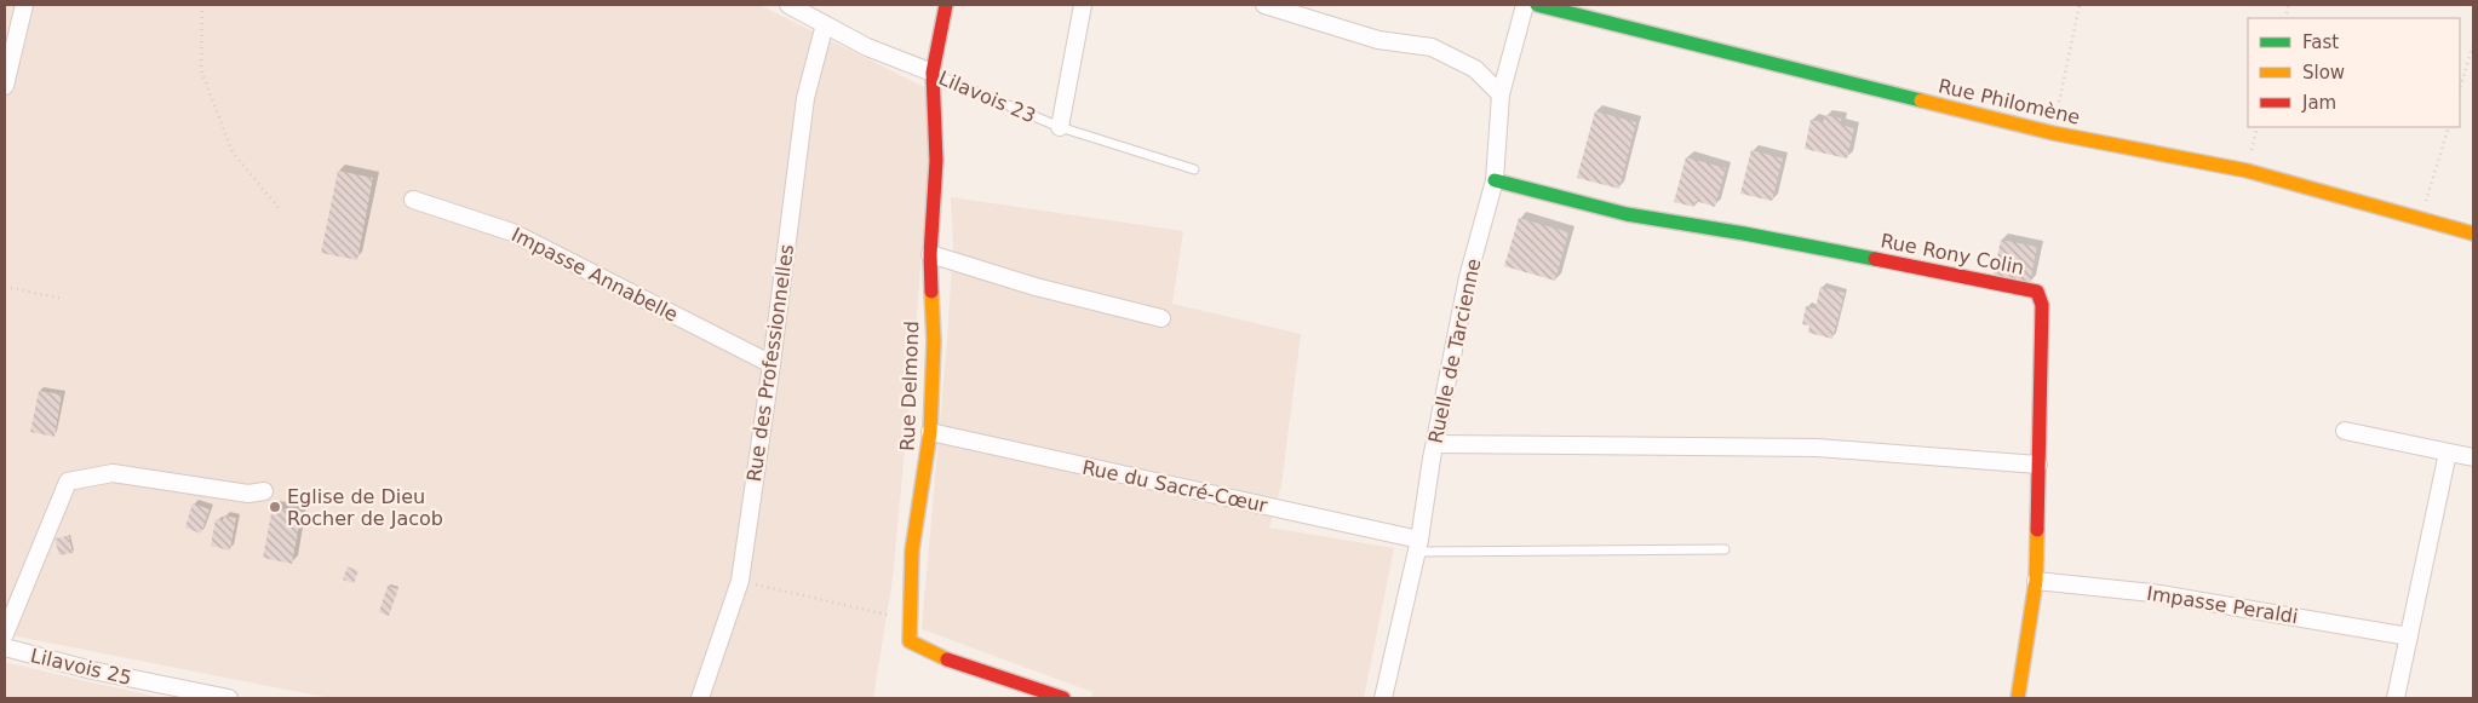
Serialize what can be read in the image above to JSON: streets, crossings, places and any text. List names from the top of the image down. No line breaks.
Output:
{"streets":{"street":["Lilavois 23","Rue Philomène","Rue Rony Colin","Impasse Annabelle","Ruelle de Tarcienne","Rue des Professionnelles","Rue Delmond","Rue du Sacré-Cœur","Impasse Peraldi","Lilavois 25"]},"crossings":[["Lilavois 23","Rue des Professionnelles"],["Lilavois 23","Rue Delmond"],["Rue Rony Colin","Ruelle de Tarcienne"],["Rue Rony Colin","Impasse Peraldi"],["Impasse Annabelle","Rue des Professionnelles"],["Ruelle de Tarcienne","Rue du Sacré-Cœur"],["Rue Delmond","Rue du Sacré-Cœur"]],"places":["Eglise de Dieu Rocher de Jacob"],"legend":["Fast","Slow","Jam"]}
